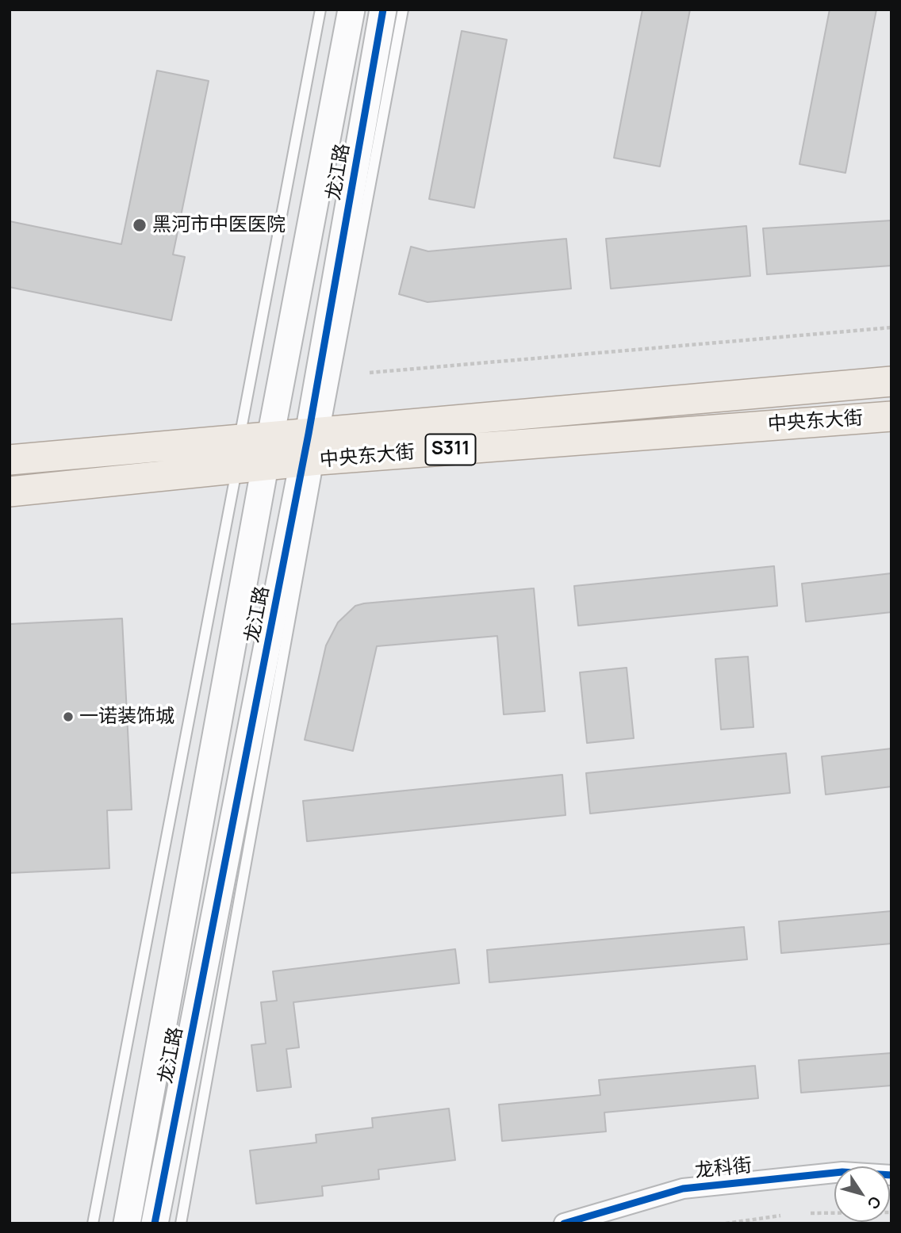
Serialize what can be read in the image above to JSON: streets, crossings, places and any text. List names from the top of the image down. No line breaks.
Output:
{"streets":{"main road":["中央东大街","S311"],"street":["龙江路","龙科街"]},"crossings":[["龙江路","中央东大街"]],"places":["黑河市中医医院","一诺装饰城"],"north":"bottom right"}
